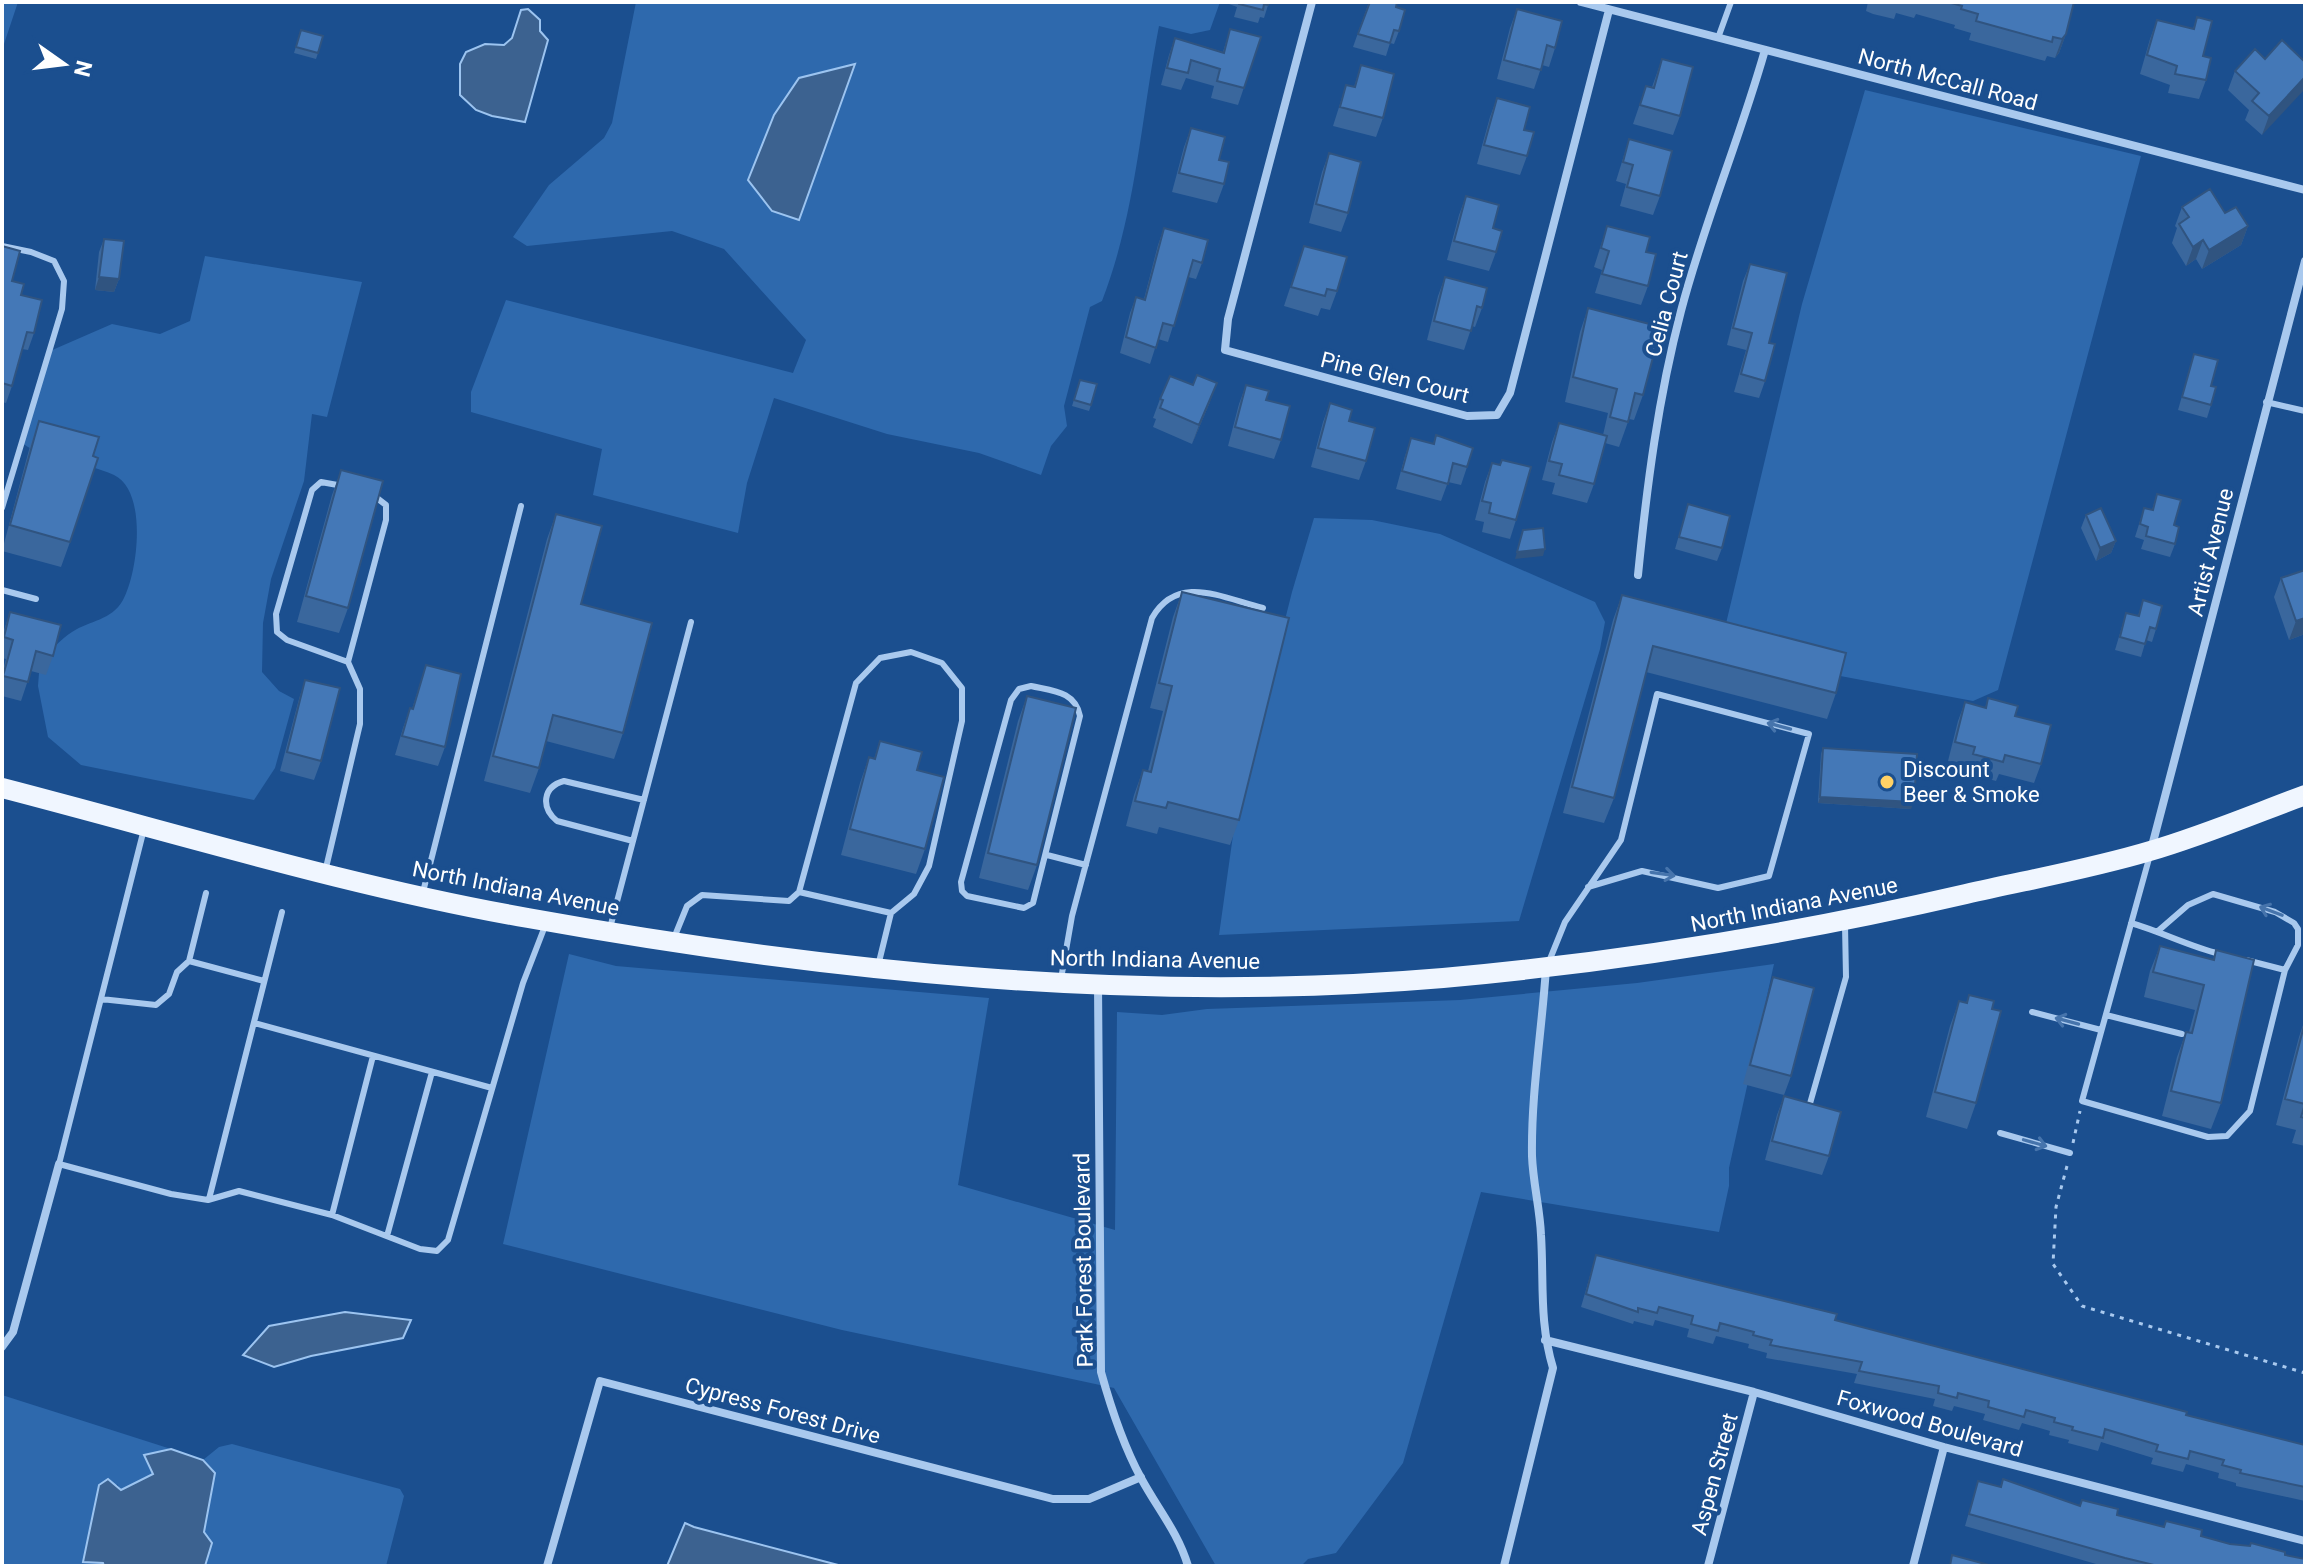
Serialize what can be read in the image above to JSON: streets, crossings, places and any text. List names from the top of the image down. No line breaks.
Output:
{"streets":{"main road":["North Indiana Avenue"],"street":["North McCall Road","Celia Court","Pine Glen Court","Artist Avenue","Park Forest Boulevard","Cypress Forest Drive","Foxwood Boulevard","Aspen Street"]},"crossings":[["North McCall Road","Celia Court"],["North McCall Road","Pine Glen Court"],["Artist Avenue","North Indiana Avenue"],["North Indiana Avenue","Park Forest Boulevard"],["Park Forest Boulevard","Cypress Forest Drive"],["Foxwood Boulevard","Aspen Street"]],"places":["Discount Beer & Smoke"],"north":"right"}
